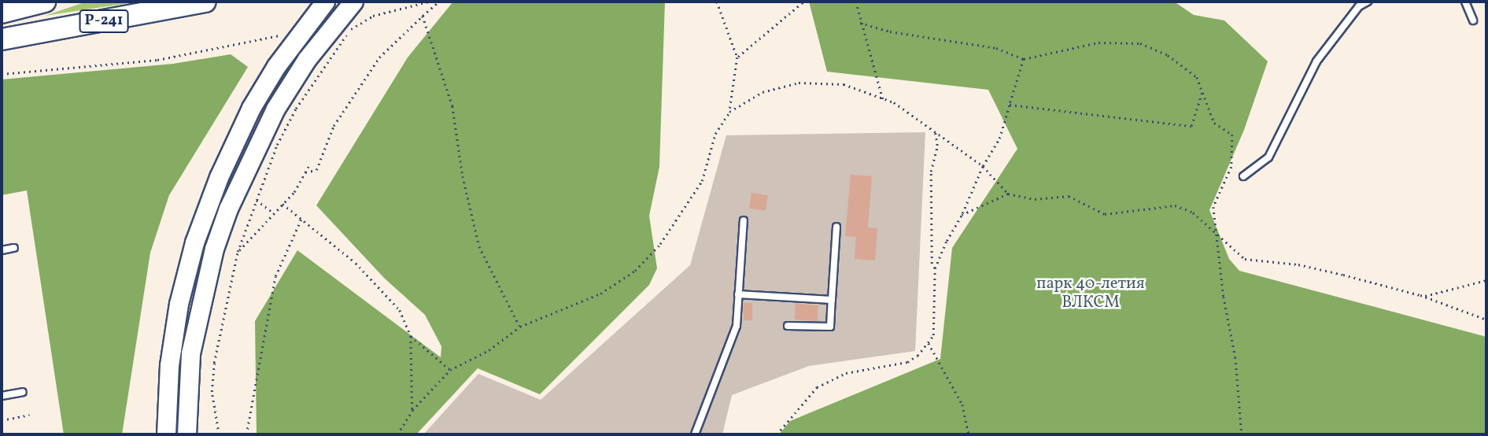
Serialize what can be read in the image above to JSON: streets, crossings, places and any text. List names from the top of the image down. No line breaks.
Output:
{"streets":{"highway":["Р-241"]},"parks":["парк 40-летия ВЛКСМ"]}
